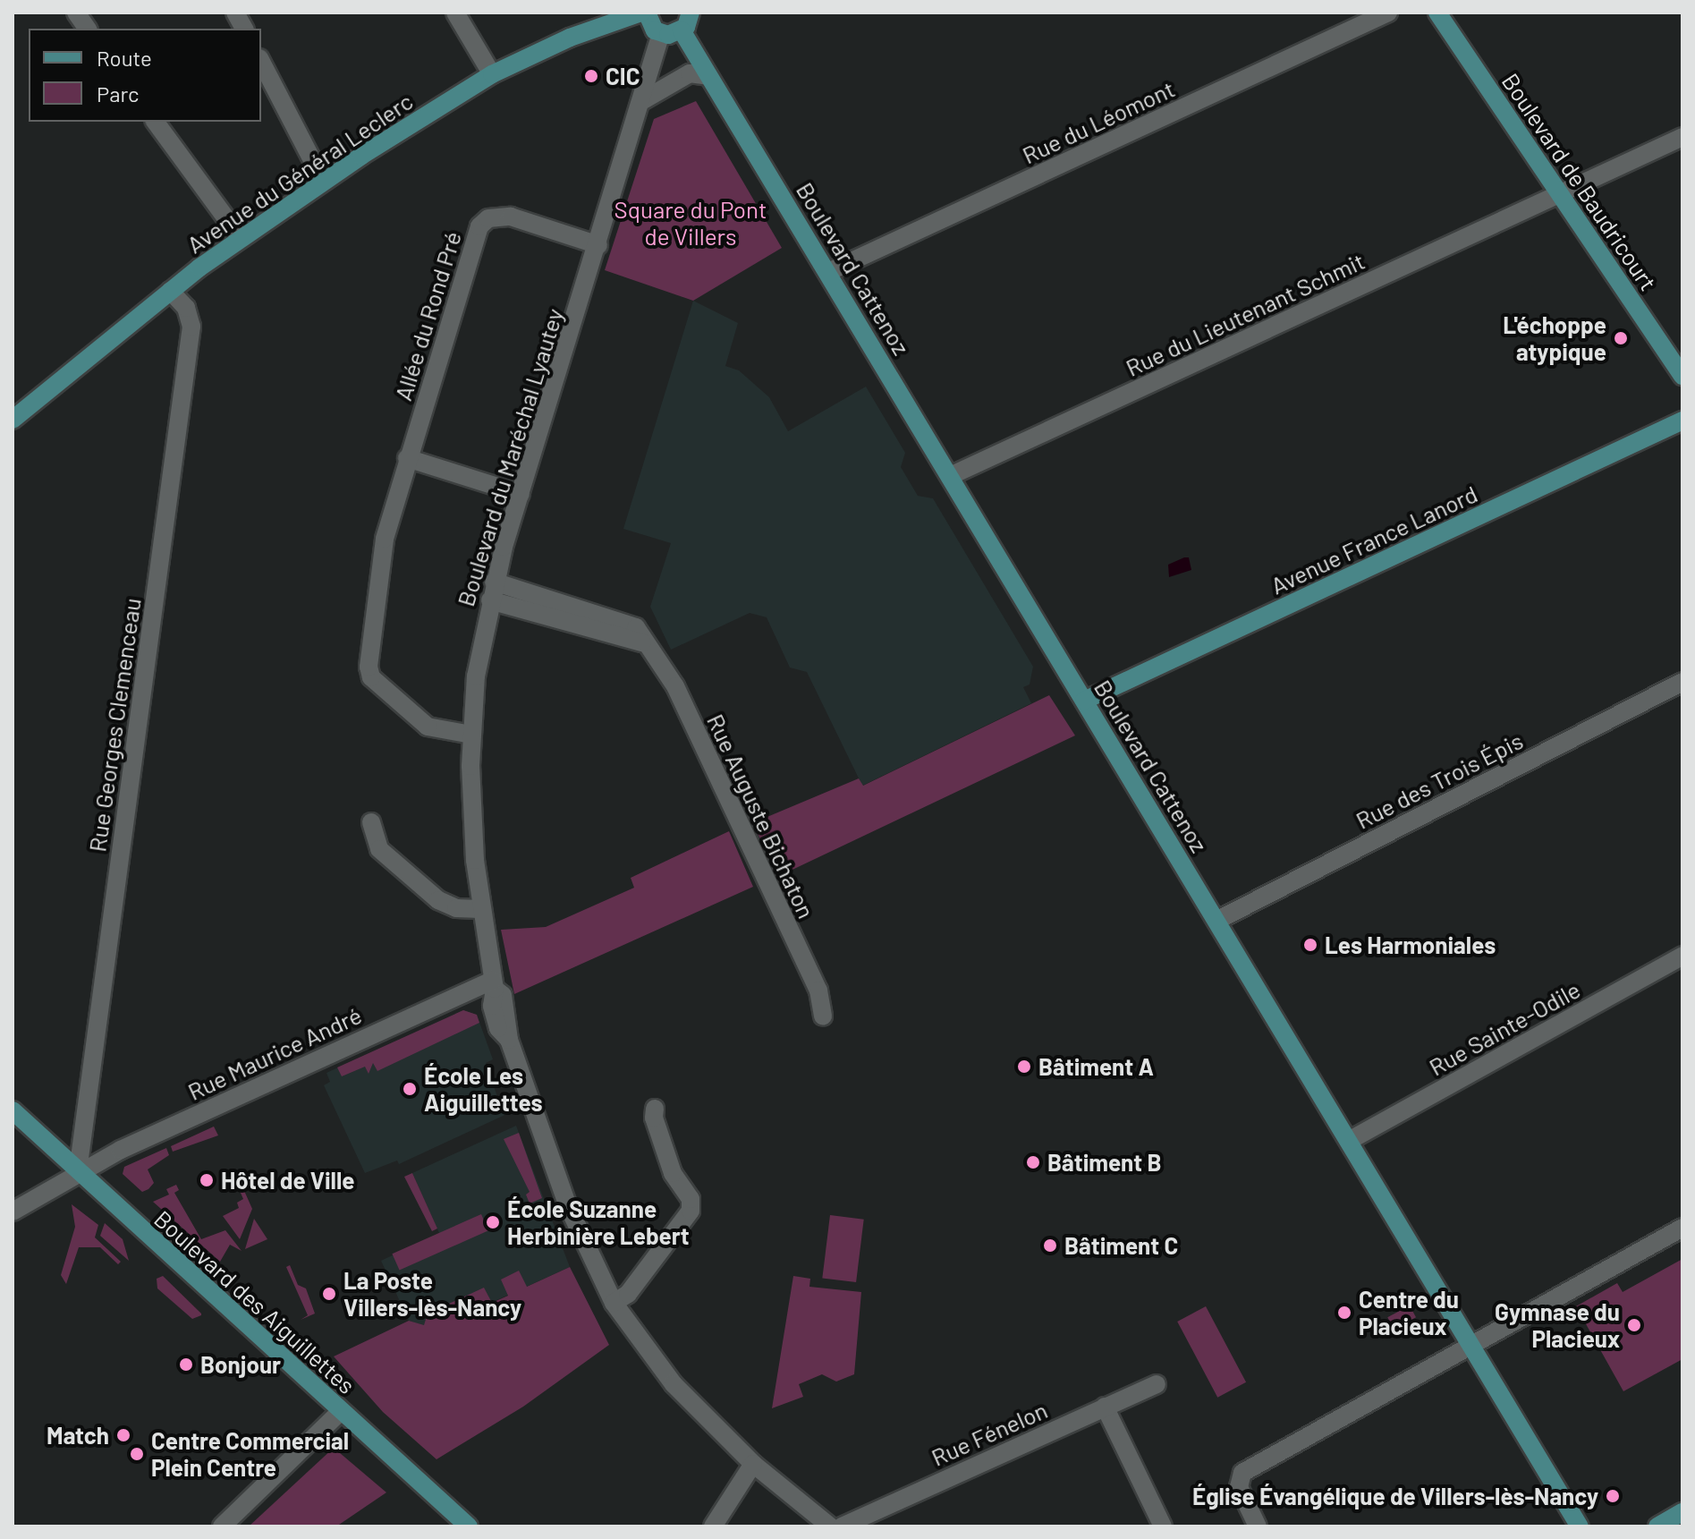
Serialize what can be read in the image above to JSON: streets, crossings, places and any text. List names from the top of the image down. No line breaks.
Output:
{"streets":{"street":["Rue du Léomont","Avenue du Général Leclerc","Boulevard de Baudricourt","Boulevard Cattenoz","Rue du Lieutenant Schmit","Allée du Rond Pré","Boulevard du Maréchal Lyautey","Avenue France Lanord","Rue Georges Clemenceau","Rue des Trois Épis","Rue Auguste Bichaton","Rue Sainte-Odile","Rue Maurice André","Boulevard des Aiguillettes","Rue Fénelon"]},"crossings":[["Rue du Léomont","Boulevard Cattenoz"],["Avenue du Général Leclerc","Rue Georges Clemenceau"],["Boulevard de Baudricourt","Rue du Lieutenant Schmit"],["Boulevard Cattenoz","Rue du Lieutenant Schmit"],["Boulevard Cattenoz","Avenue France Lanord"],["Boulevard Cattenoz","Rue des Trois Épis"],["Boulevard Cattenoz","Rue Sainte-Odile"],["Allée du Rond Pré","Boulevard du Maréchal Lyautey"],["Boulevard du Maréchal Lyautey","Rue Auguste Bichaton"],["Boulevard du Maréchal Lyautey","Rue Maurice André"],["Rue Georges Clemenceau","Rue Maurice André"],["Rue Georges Clemenceau","Boulevard des Aiguillettes"],["Rue Maurice André","Boulevard des Aiguillettes"]],"parks":["Square du Pont de Villers"],"places":["CIC","L'échoppe atypique","Les Harmoniales","Bâtiment A","École Les Aiguillettes","Bâtiment B","Hôtel de Ville","École Suzanne Herbinière Lebert","Bâtiment C","La Poste Villers-lès-Nancy","Centre du Placieux","Gymnase du Placieux","Bonjour","Match","Centre Commercial Plein Centre","Église Évangélique de Villers-lès-Nancy"],"legend":["Route","Parc"]}
